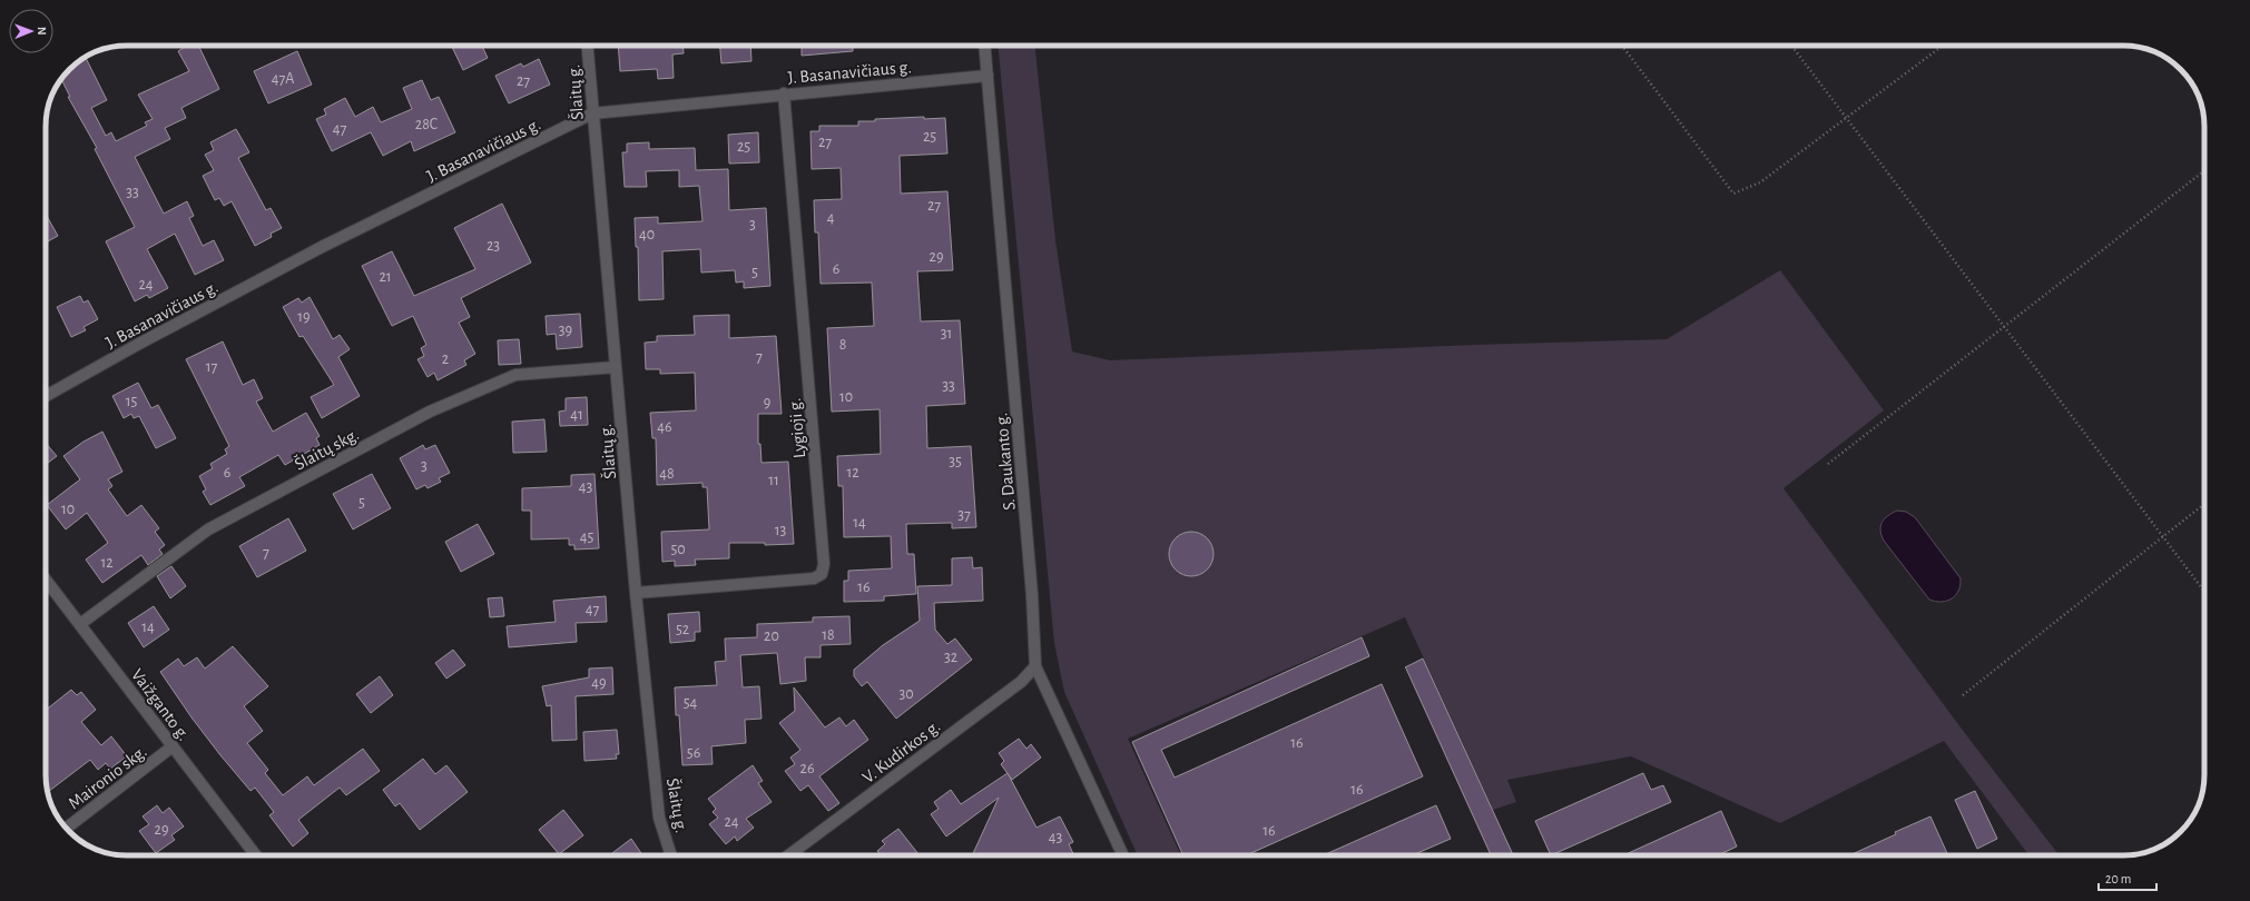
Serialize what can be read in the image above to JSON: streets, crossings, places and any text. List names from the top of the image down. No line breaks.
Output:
{"streets":{"street":["J. Basanavičiaus g.","Šlaitų g.","Lygioji g.","Šlaitų skg.","S. Daukanto g.","Vaižganto g.","V. Kudirkos g.","Maironio skg."]},"crossings":[["J. Basanavičiaus g.","Šlaitų g."],["J. Basanavičiaus g.","Lygioji g."],["J. Basanavičiaus g.","S. Daukanto g."],["Šlaitų g.","Lygioji g."],["Šlaitų g.","Šlaitų skg."],["Šlaitų skg.","Vaižganto g."],["S. Daukanto g.","V. Kudirkos g."],["Vaižganto g.","Maironio skg."]],"house_numbers":["47A","27","28C","47","25","27","25","33","27","4","3","40","23","29","6","5","21","24","19","39","31","8","7","2","17","33","10","15","9","41","46","35","3","6","12","48","11","43","5","10","37","14","13","45","50","7","12","16","47","14","52","18","20","32","49","30","54","16","56","26","16","24","29","16","43"],"scale_bar":"20 m","north":"right"}
